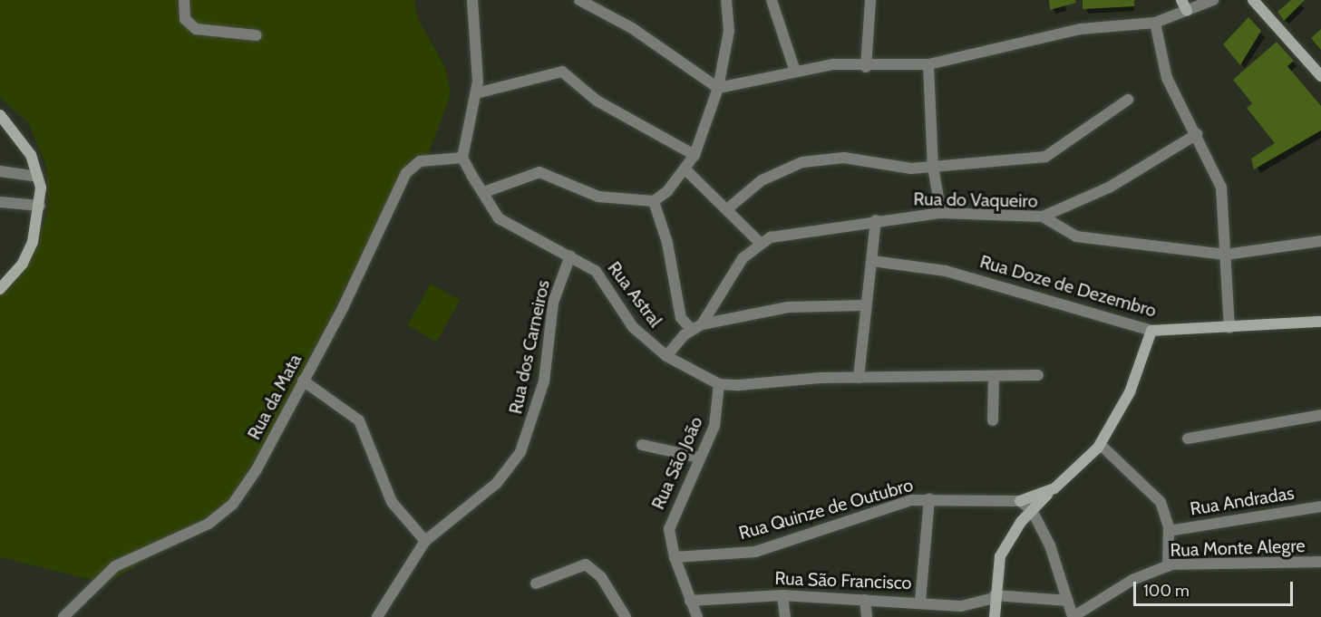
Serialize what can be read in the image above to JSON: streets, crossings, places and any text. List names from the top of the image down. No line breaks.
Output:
{"streets":{"street":["Rua do Vaqueiro","Rua Doze de Dezembro","Rua Astral","Rua dos Carneiros","Rua da Mata","Rua São João","Rua Andradas","Rua Quinze de Outubro","Rua Monte Alegre","Rua São Francisco"]},"crossings":[["Rua Astral","Rua dos Carneiros"],["Rua Astral","Rua da Mata"],["Rua Astral","Rua São João"],["Rua São João","Rua Quinze de Outubro"],["Rua São João","Rua São Francisco"]],"scale_bar":"100 m"}
